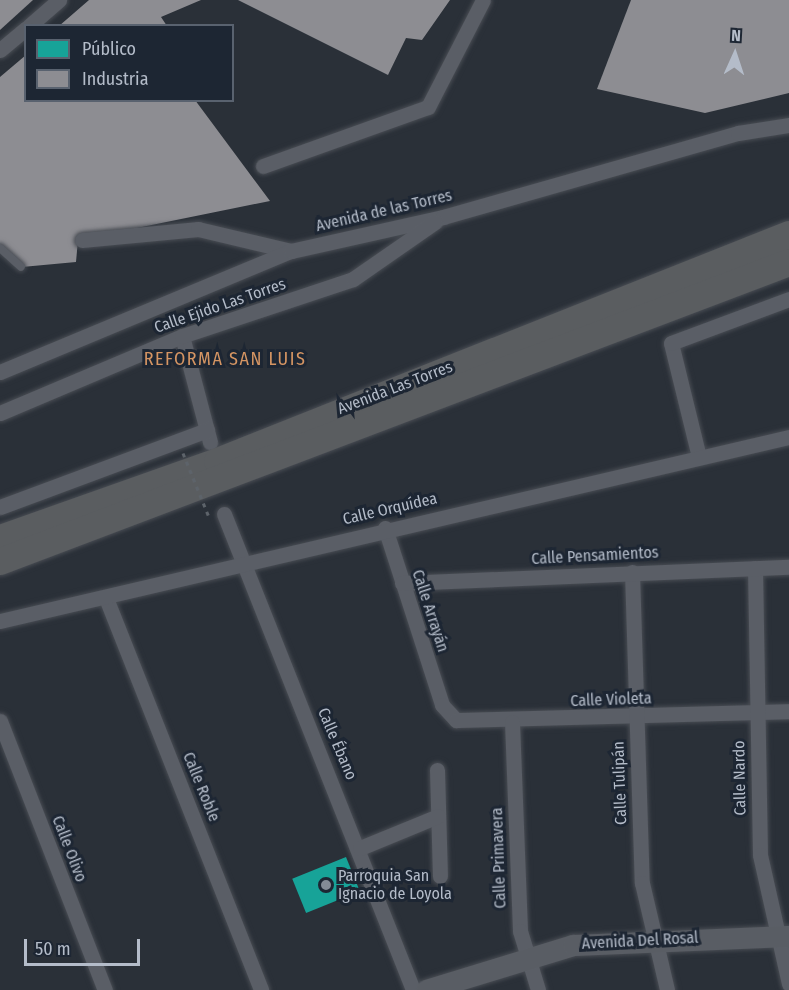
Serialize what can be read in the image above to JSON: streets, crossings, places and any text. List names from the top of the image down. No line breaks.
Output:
{"streets":{"highway":["Avenida Las Torres"],"street":["Avenida de las Torres","Calle Ejido Las Torres","Calle Orquídea","Calle Pensamientos","Calle Arrayán","Calle Violeta","Calle Ébano","Calle Nardo","Calle Tulipán","Calle Roble","Calle Olivo","Calle Primavera","Avenida Del Rosal"]},"crossings":[["Avenida de las Torres","Calle Ejido Las Torres"],["Calle Orquídea","Calle Arrayán"],["Calle Orquídea","Calle Ébano"],["Calle Orquídea","Calle Roble"],["Calle Pensamientos","Calle Arrayán"],["Calle Pensamientos","Calle Nardo"],["Calle Pensamientos","Calle Tulipán"],["Calle Arrayán","Calle Violeta"],["Calle Violeta","Calle Nardo"],["Calle Violeta","Calle Tulipán"],["Calle Violeta","Calle Primavera"],["Calle Nardo","Avenida Del Rosal"],["Calle Tulipán","Avenida Del Rosal"],["Calle Primavera","Avenida Del Rosal"]],"districts":["REFORMA SAN LUIS"],"places":["Parroquia San Ignacio de Loyola"],"legend":["Público","Industria"],"scale_bar":"50 m","north":"top"}
